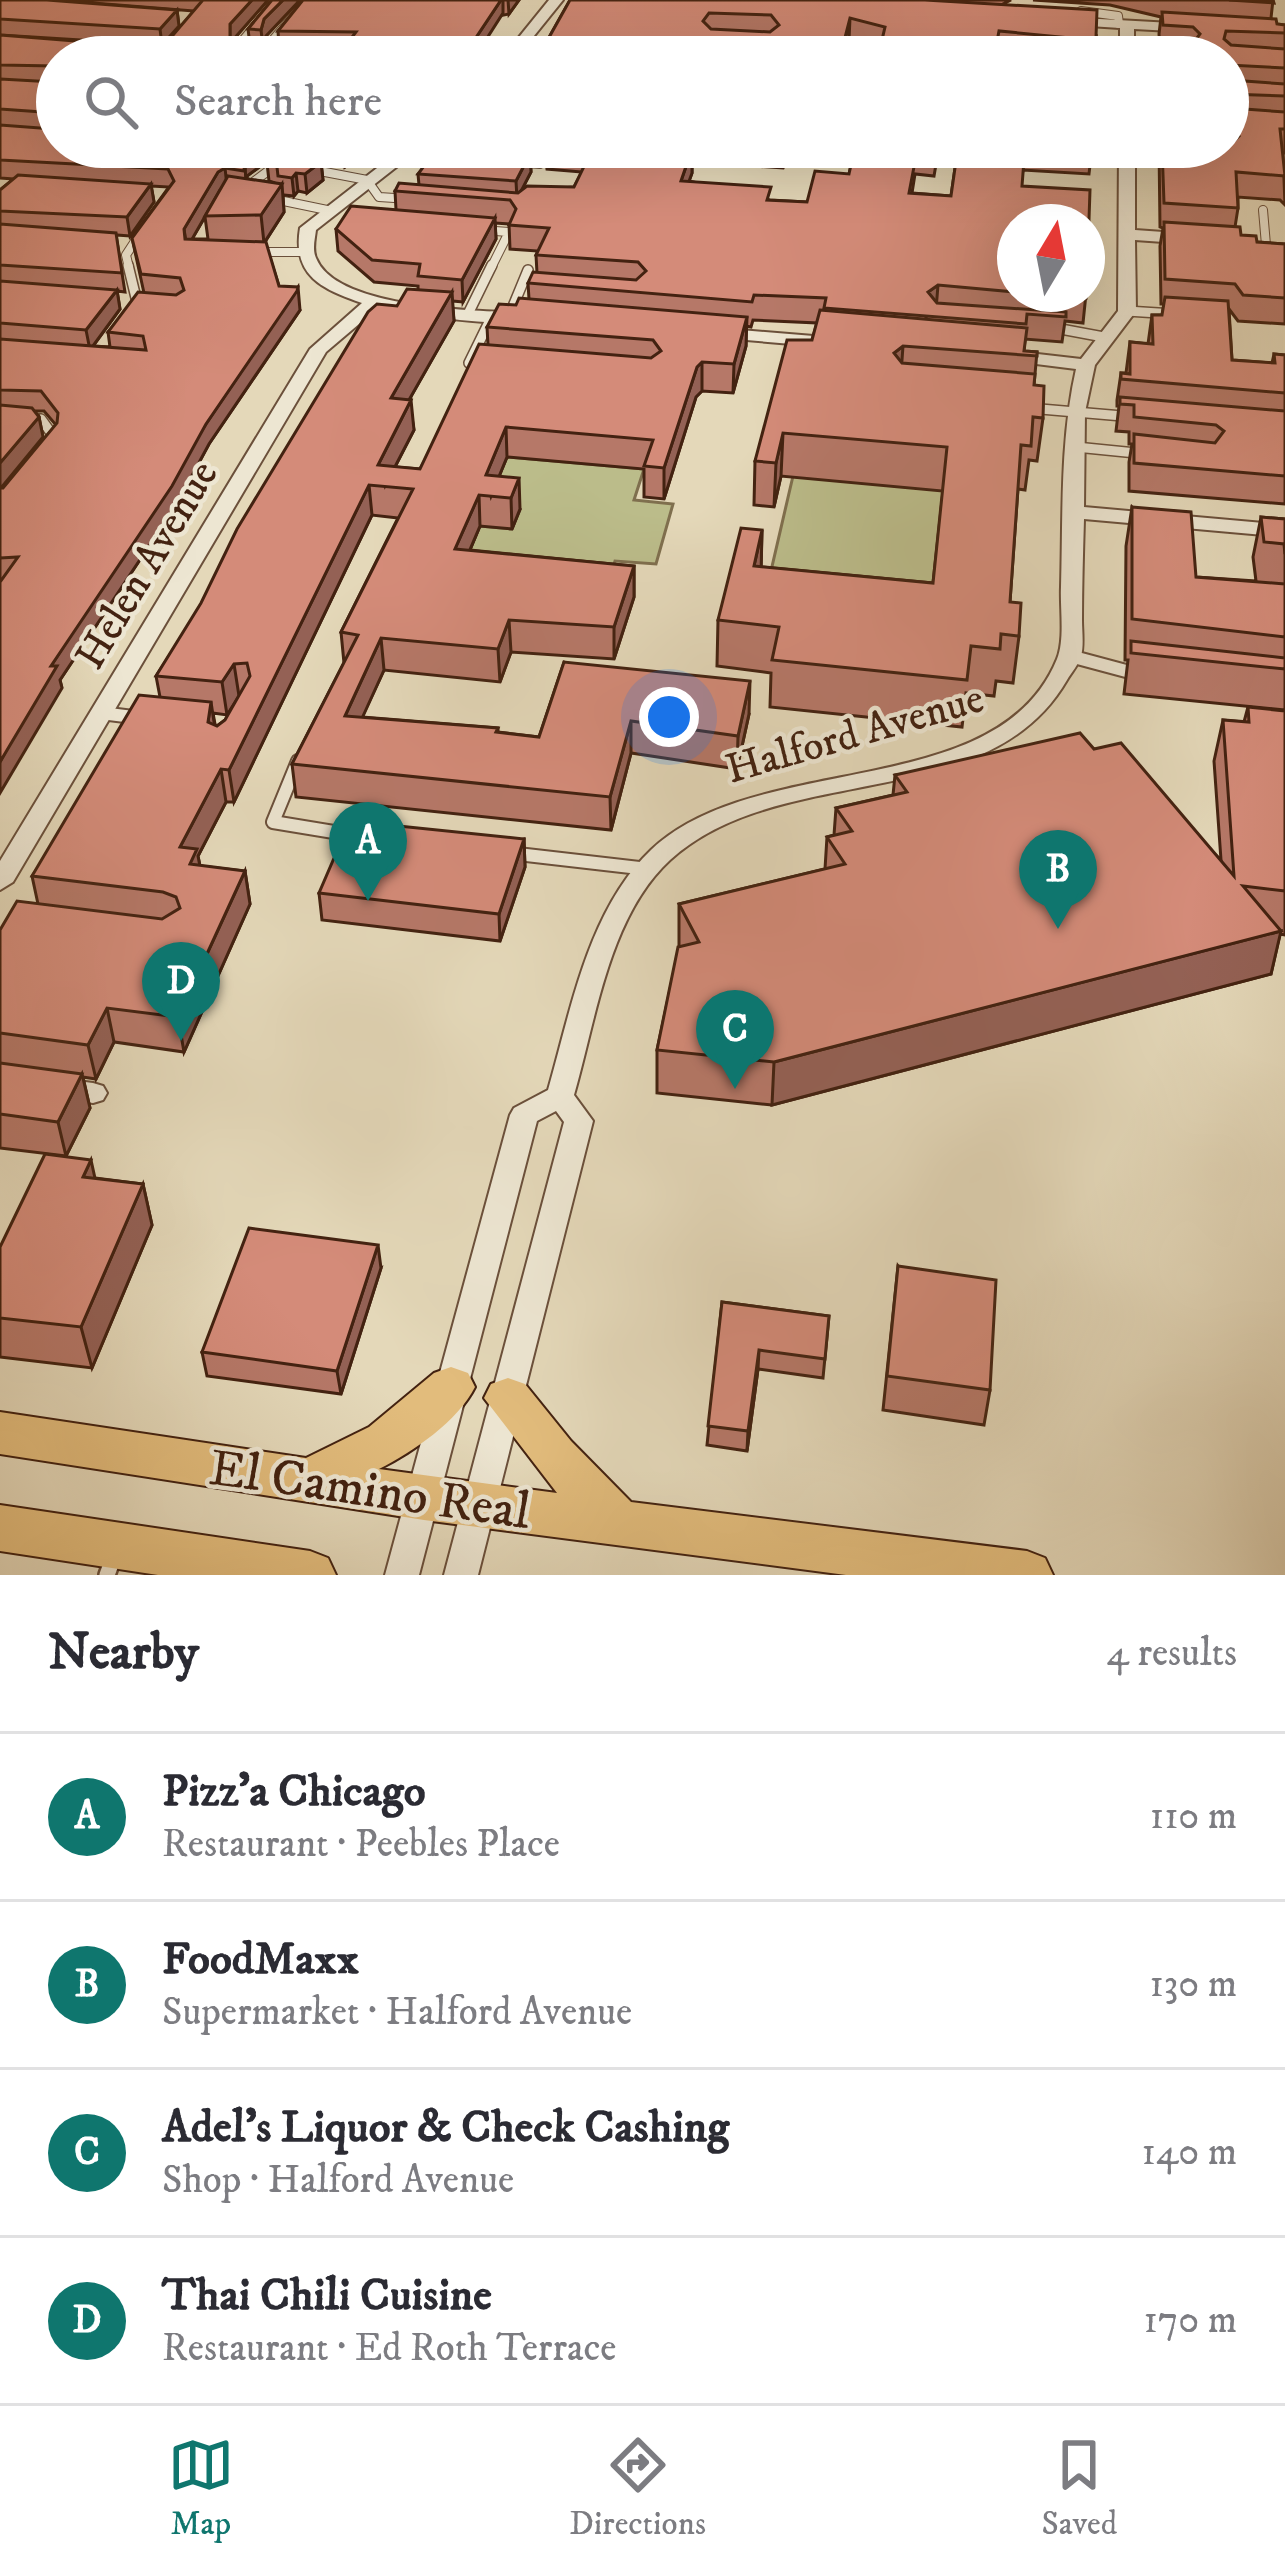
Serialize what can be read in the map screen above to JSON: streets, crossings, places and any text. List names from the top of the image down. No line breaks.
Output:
{"streets":{"main road":["El Camino Real"],"street":["Helen Avenue","Halford Avenue"]},"north":"top","page":{"search":"Search here","pins":["A","B","D","C"],"heading":["Nearby","4 results"],"list":[{"mark":"A","name":"Pizz’a Chicago","note":"Restaurant · Peebles Place","value":"110 m"},{"mark":"B","name":"FoodMaxx","note":"Supermarket · Halford Avenue","value":"130 m"},{"mark":"C","name":"Adel's Liquor & Check Cashing","note":"Shop · Halford Avenue","value":"140 m"},{"mark":"D","name":"Thai Chili Cuisine","note":"Restaurant · Ed Roth Terrace","value":"170 m"}],"nav":["Map","Directions","Saved"]}}
